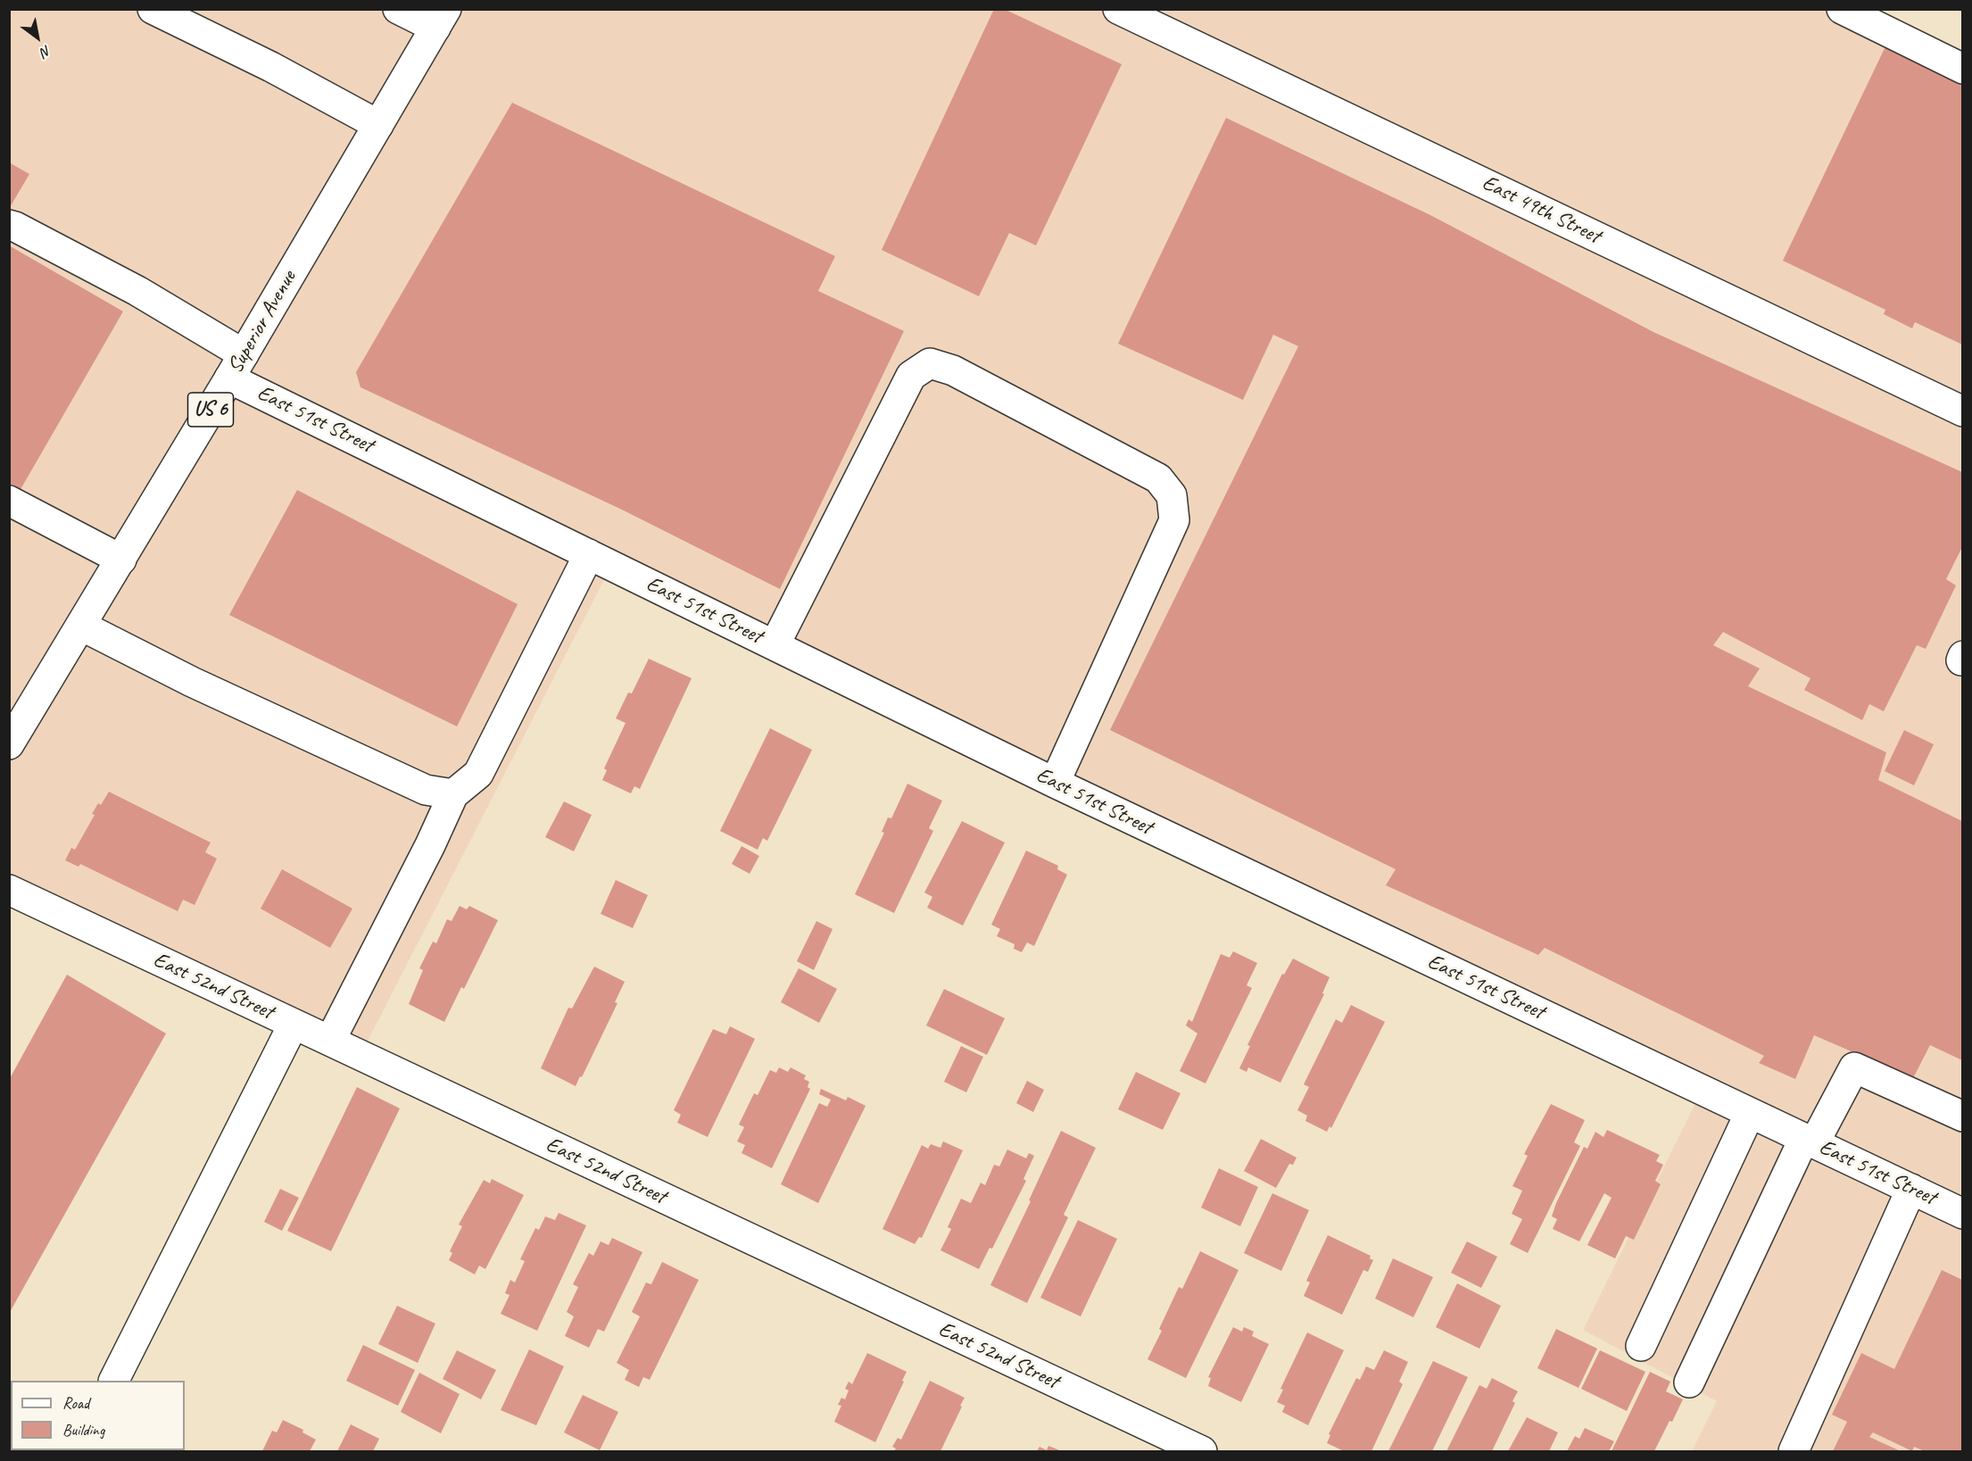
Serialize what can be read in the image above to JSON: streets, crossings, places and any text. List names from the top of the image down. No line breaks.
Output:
{"streets":{"street":["East 49th Street","Superior Avenue","US 6","East 51st Street","East 52nd Street"]},"crossings":[["Superior Avenue","East 51st Street"]],"legend":["Road","Building"],"north":"bottom right"}
